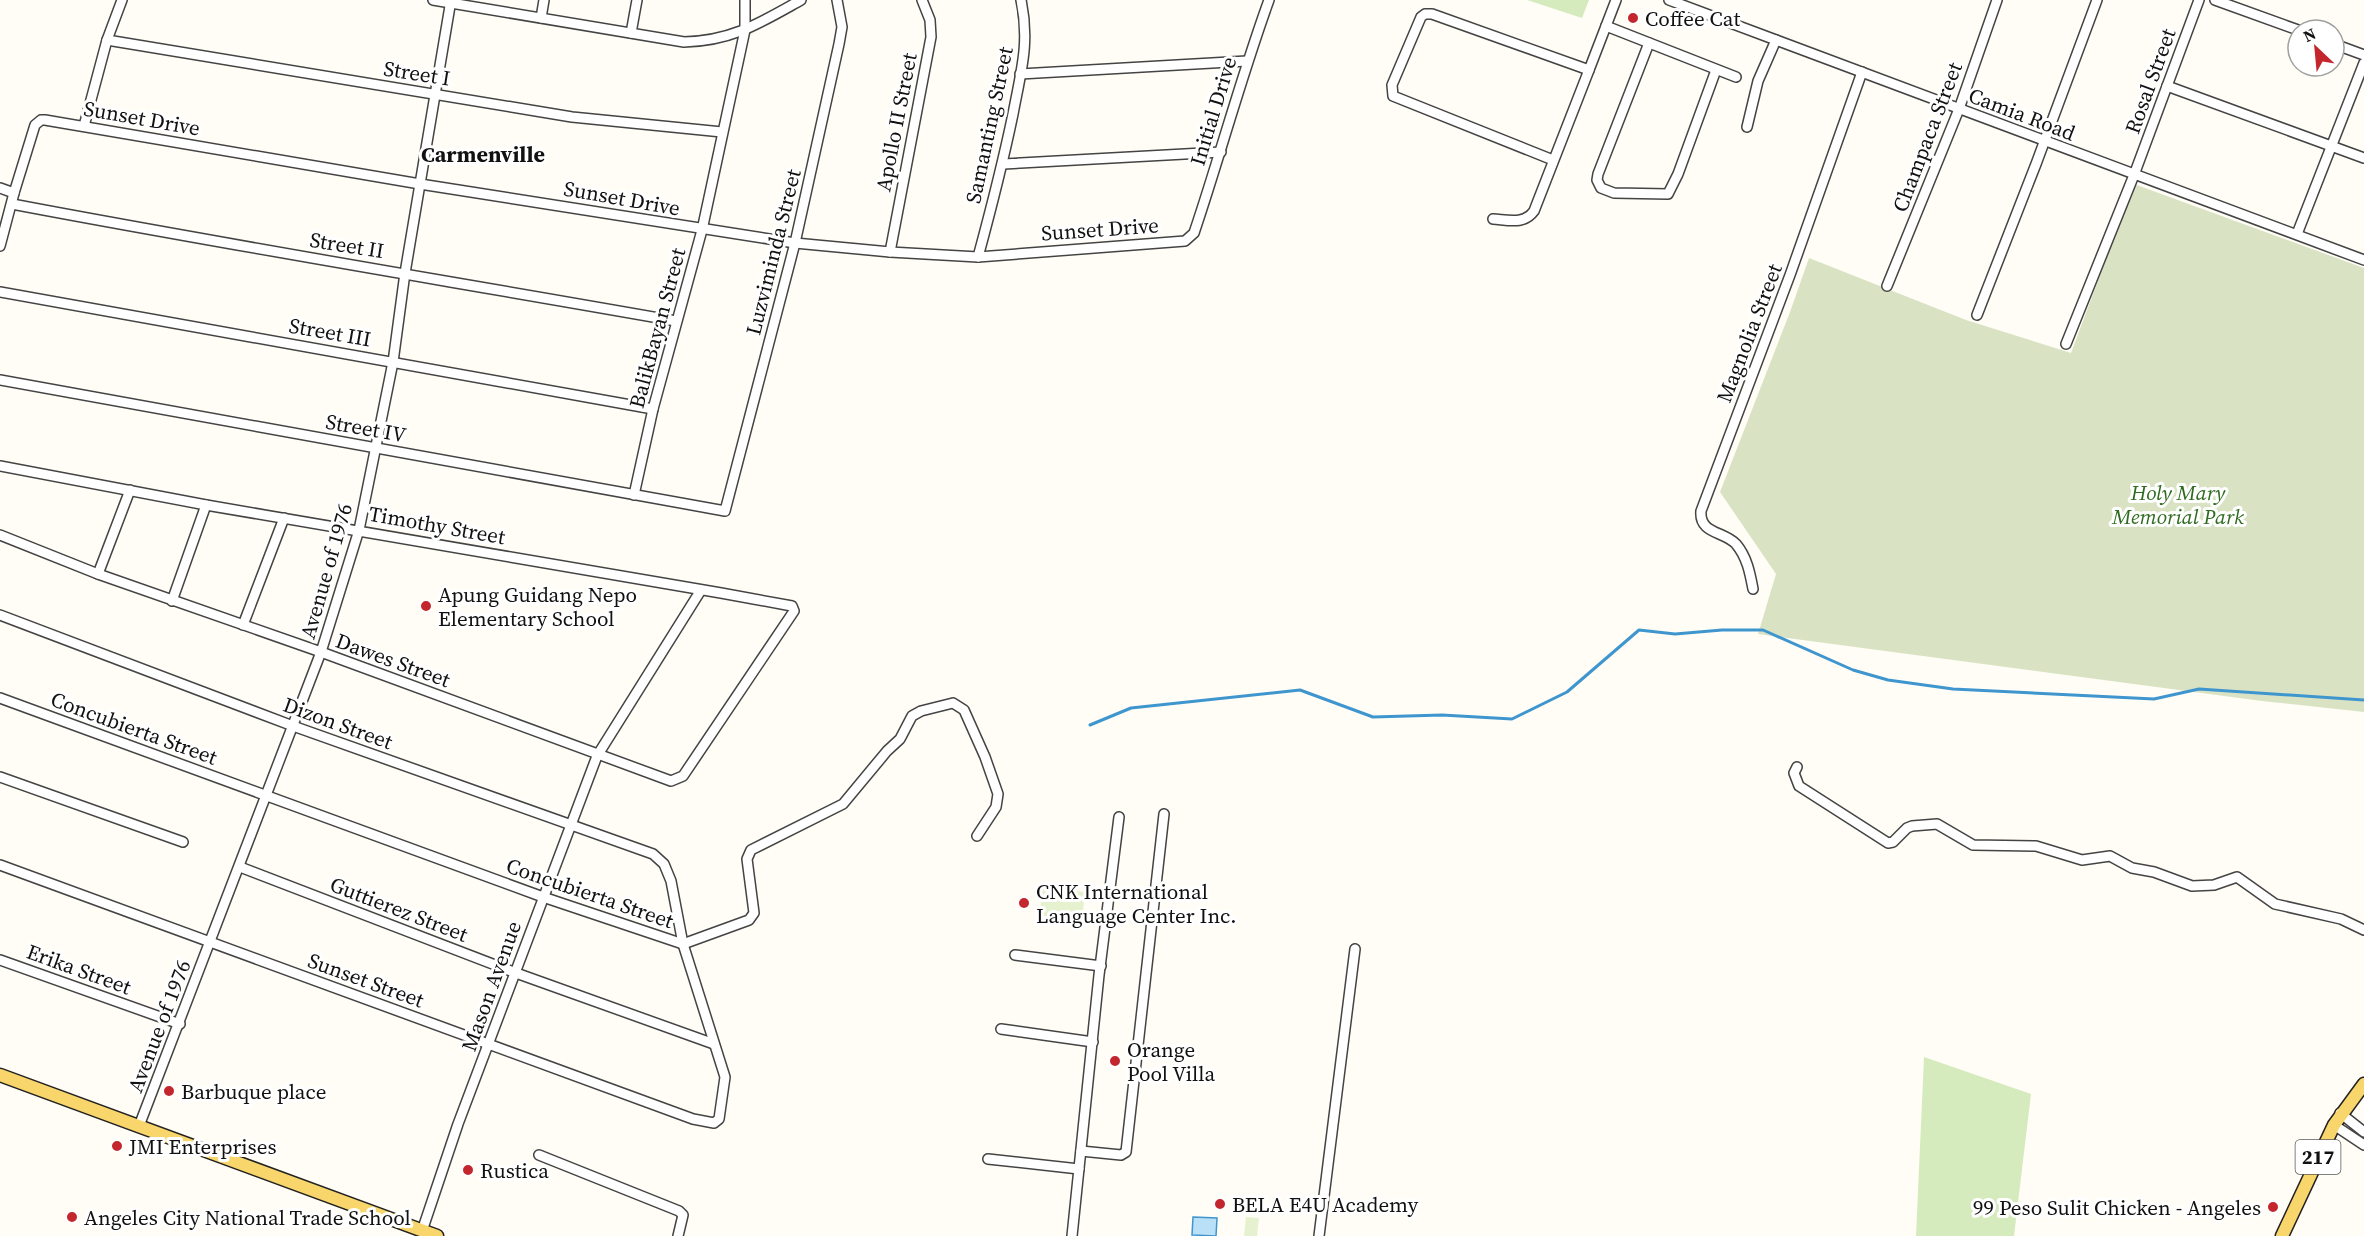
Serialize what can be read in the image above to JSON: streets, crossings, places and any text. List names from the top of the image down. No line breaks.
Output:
{"streets":{"main road":["217"],"street":["Street I","Rosal Street","Initial Drive","Camia Road","Sunset Drive","Apollo II Street","Samanting Street","Champaca Street","Street II","Luzviminda Street","BalikBayan Street","Street III","Magnolia Street","Street IV","Timothy Street","Avenue of 1976","Dawes Street","Dizon Street","Concubierta Street","Guttierez Street","Erika Street","Sunset Street","Mason Avenue"]},"crossings":[["Street I","BalikBayan Street"],["Street I","Avenue of 1976"],["Rosal Street","Camia Road"],["Initial Drive","Sunset Drive"],["Camia Road","Champaca Street"],["Camia Road","Magnolia Street"],["Sunset Drive","Apollo II Street"],["Sunset Drive","Samanting Street"],["Sunset Drive","Luzviminda Street"],["Sunset Drive","BalikBayan Street"],["Sunset Drive","Avenue of 1976"],["Street II","BalikBayan Street"],["Street II","Avenue of 1976"],["Luzviminda Street","Street IV"],["BalikBayan Street","Street III"],["BalikBayan Street","Street IV"],["Street III","Avenue of 1976"],["Street IV","Avenue of 1976"],["Timothy Street","Avenue of 1976"],["Timothy Street","Dawes Street"],["Timothy Street","Mason Avenue"],["Avenue of 1976","Dawes Street"],["Avenue of 1976","Dizon Street"],["Avenue of 1976","Concubierta Street"],["Avenue of 1976","Guttierez Street"],["Avenue of 1976","Erika Street"],["Avenue of 1976","Sunset Street"],["Dawes Street","Mason Avenue"],["Dizon Street","Concubierta Street"],["Dizon Street","Mason Avenue"],["Concubierta Street","Mason Avenue"],["Guttierez Street","Sunset Street"],["Guttierez Street","Mason Avenue"],["Sunset Street","Mason Avenue"]],"districts":["Carmenville"],"parks":["Holy Mary Memorial Park"],"places":["Coffee Cat","Apung Guidang Nepo Elementary School","CNK International Language Center Inc.","Orange Pool Villa","Barbuque place","JMI Enterprises","Rustica","BELA E4U Academy","99 Peso Sulit Chicken - Angeles","Angeles City National Trade School"],"north":"top left"}
